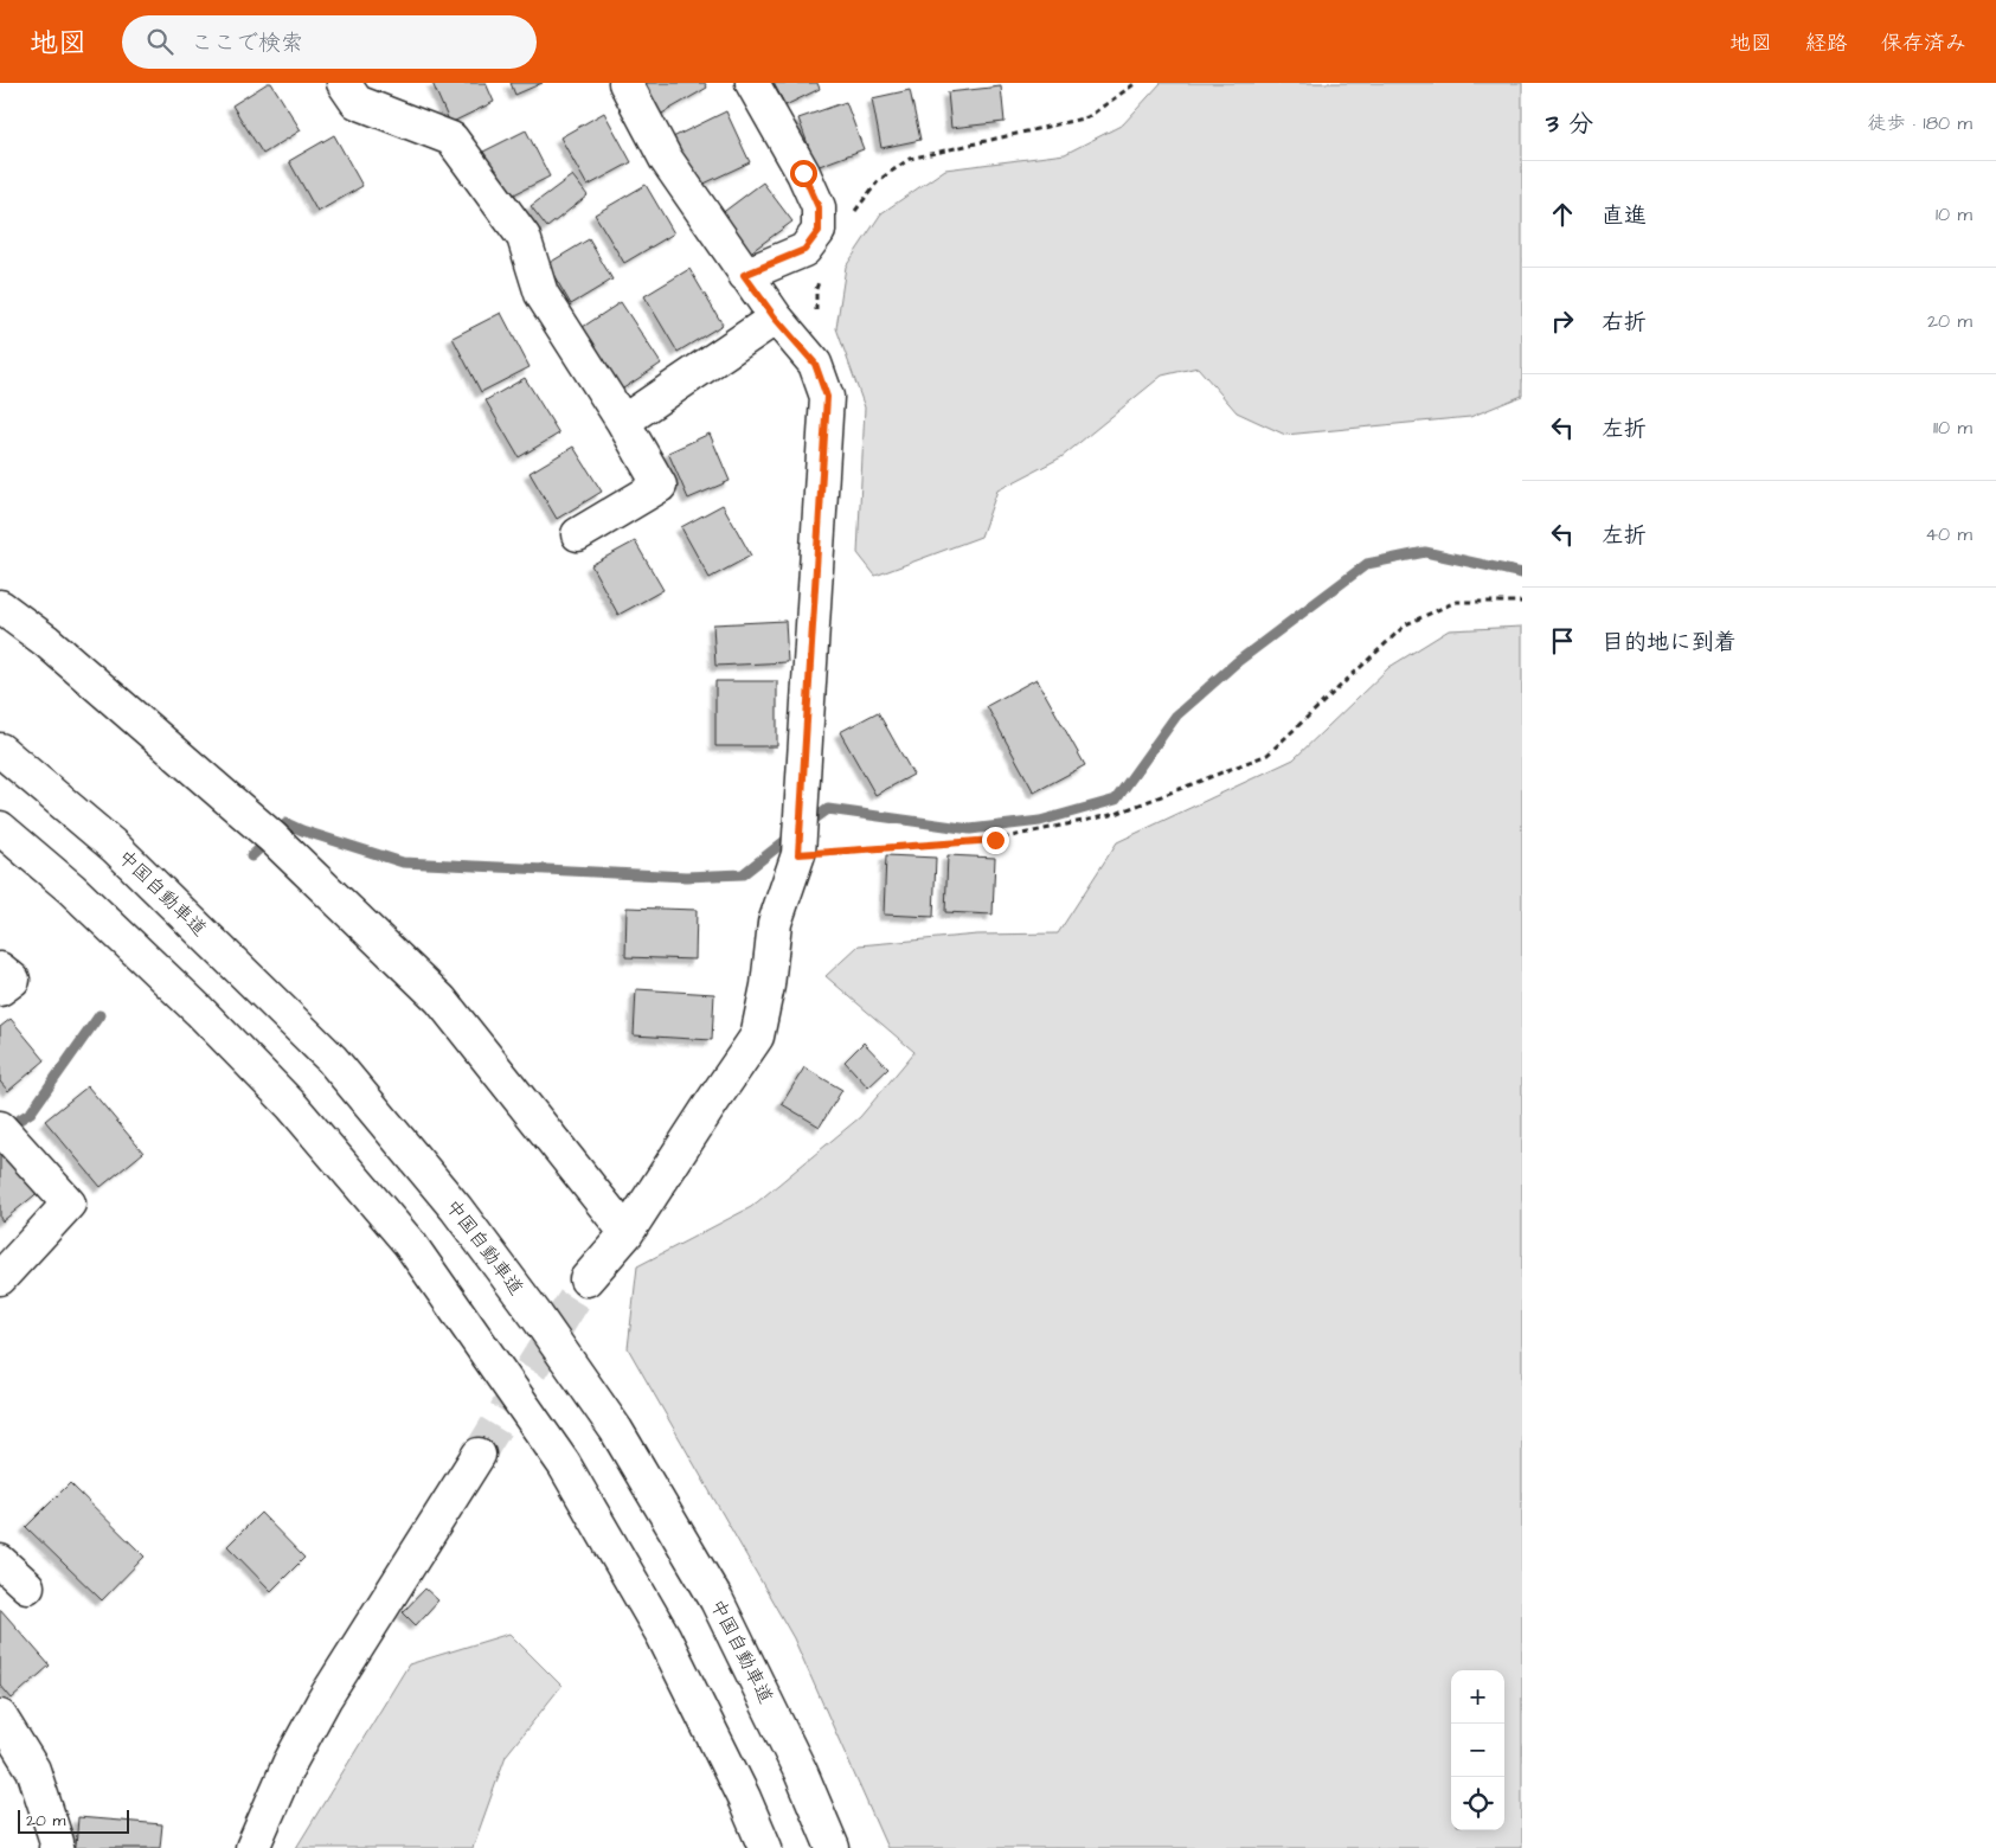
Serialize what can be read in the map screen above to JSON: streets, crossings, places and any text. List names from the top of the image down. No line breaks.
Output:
{"streets":{"main road":["中国自動車道"]},"scale_bar":"20 m","page":{"header":"地図","search":"ここで検索","nav":["地図","経路","保存済み"],"heading":["3 分","徒歩 · 180 m"],"list":[["直進","10 m"],["右折","20 m"],["左折","110 m"],["左折","40 m"],"目的地に到着"],"map_buttons":["+","−"],"scale":"20 m"}}
